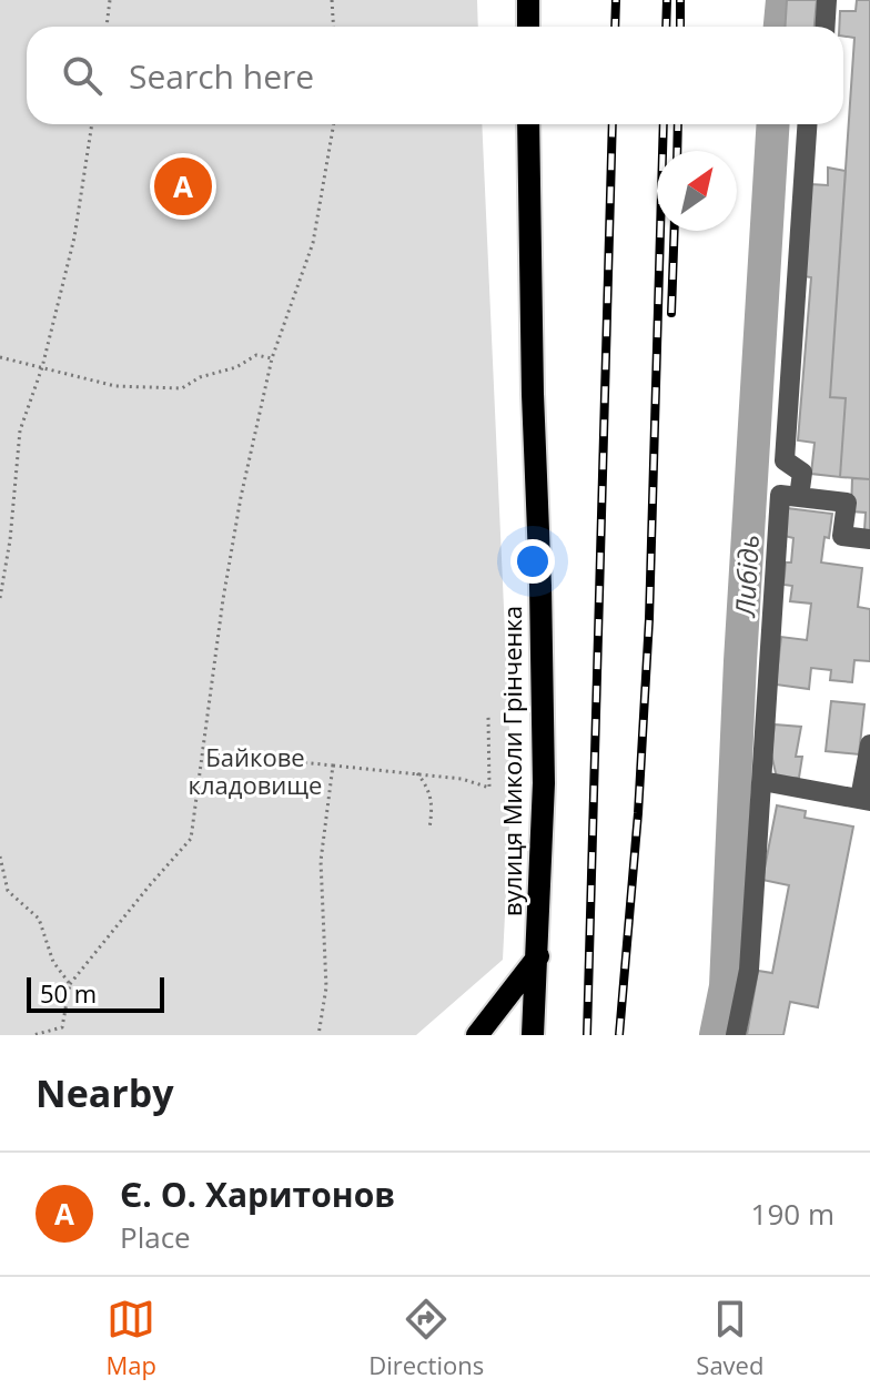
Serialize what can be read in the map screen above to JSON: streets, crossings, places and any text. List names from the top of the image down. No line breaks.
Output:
{"streets":{"main road":["вулиця Миколи Грінченка"]},"water":["Либідь"],"parks":["Байкове кладовище"],"scale_bar":"50 m","north":"top right","page":{"search":"Search here","pins":"A","scale":"50 m","heading":"Nearby","list":[{"mark":"A","name":"Є. О. Харитонов","note":"Place","value":"190 m"}],"nav":["Map","Directions","Saved"]}}
